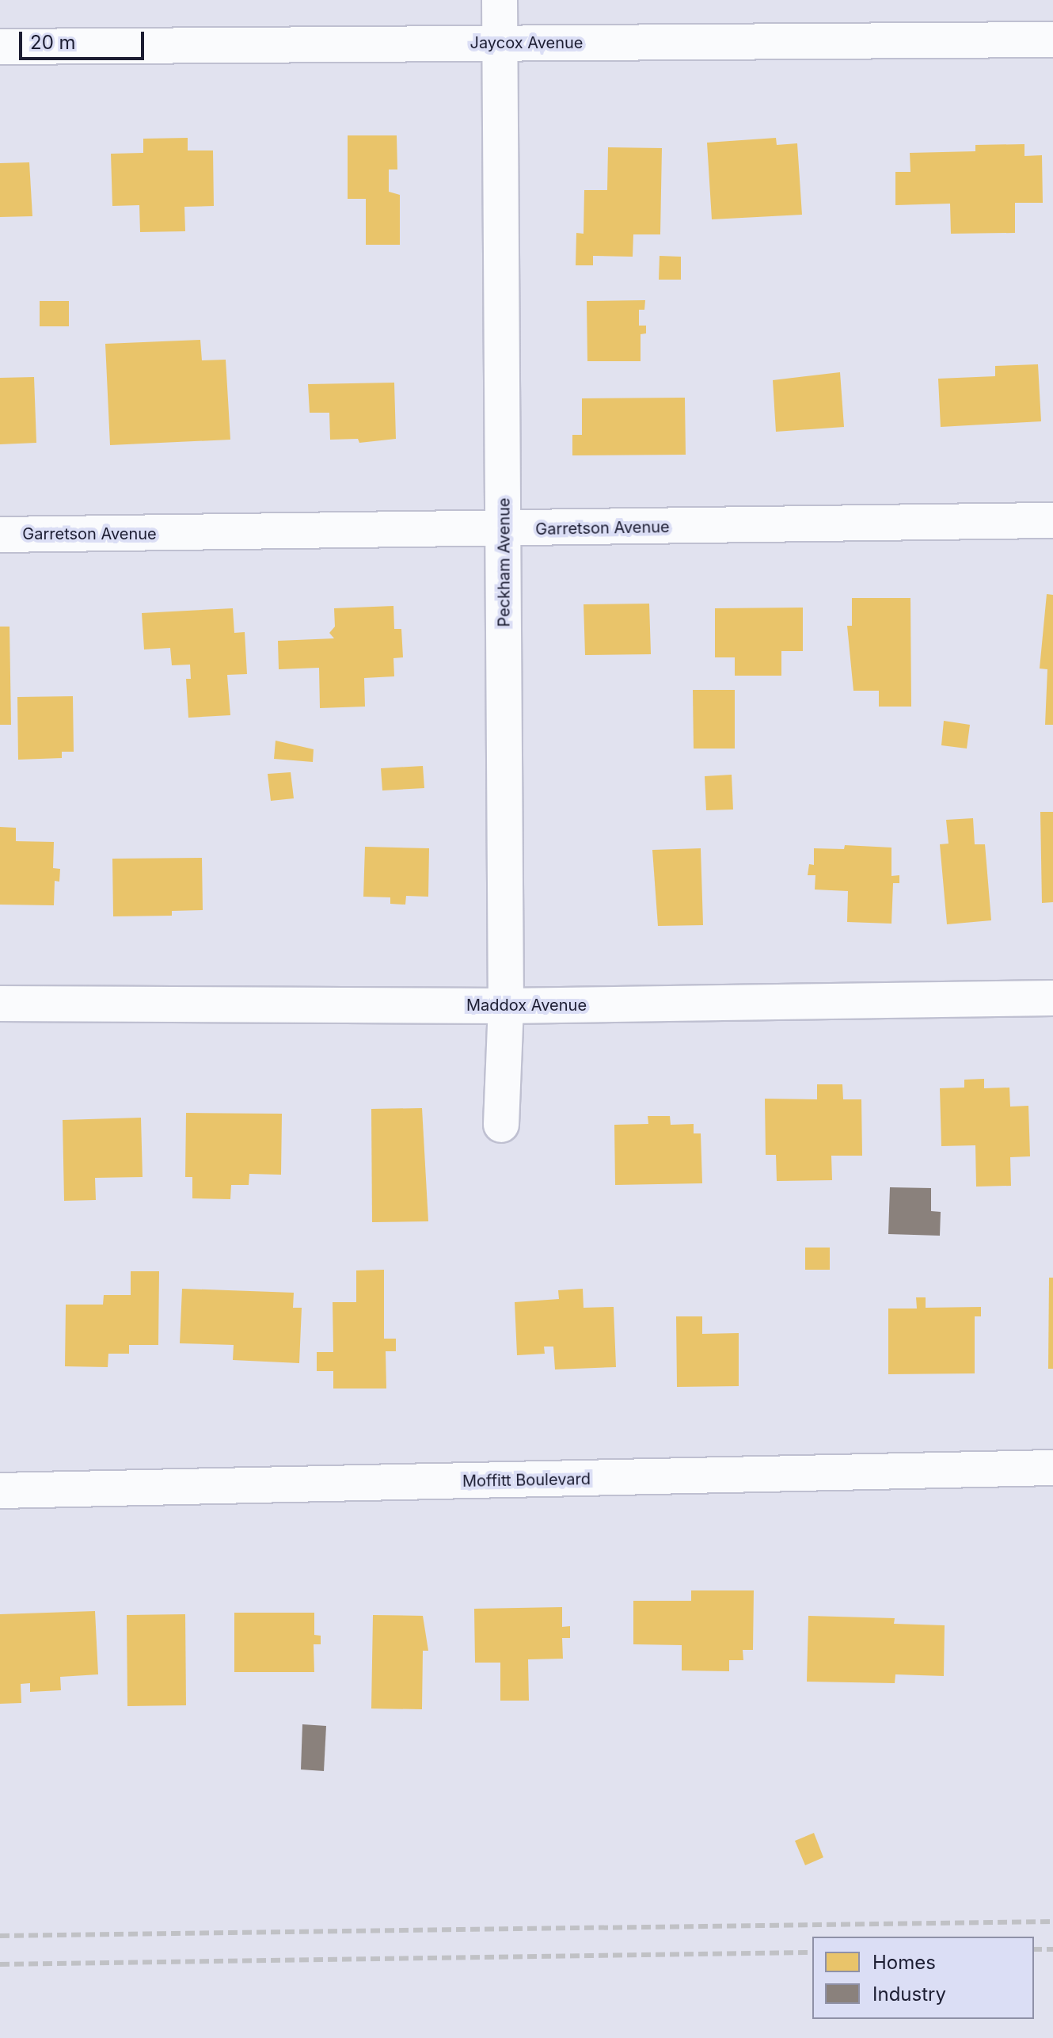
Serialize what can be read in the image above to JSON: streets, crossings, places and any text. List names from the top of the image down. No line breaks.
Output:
{"streets":{"street":["Jaycox Avenue","Garretson Avenue","Peckham Avenue","Maddox Avenue","Moffitt Boulevard"]},"crossings":[["Jaycox Avenue","Peckham Avenue"],["Garretson Avenue","Peckham Avenue"],["Peckham Avenue","Maddox Avenue"]],"legend":["Homes","Industry"],"scale_bar":"20 m"}
